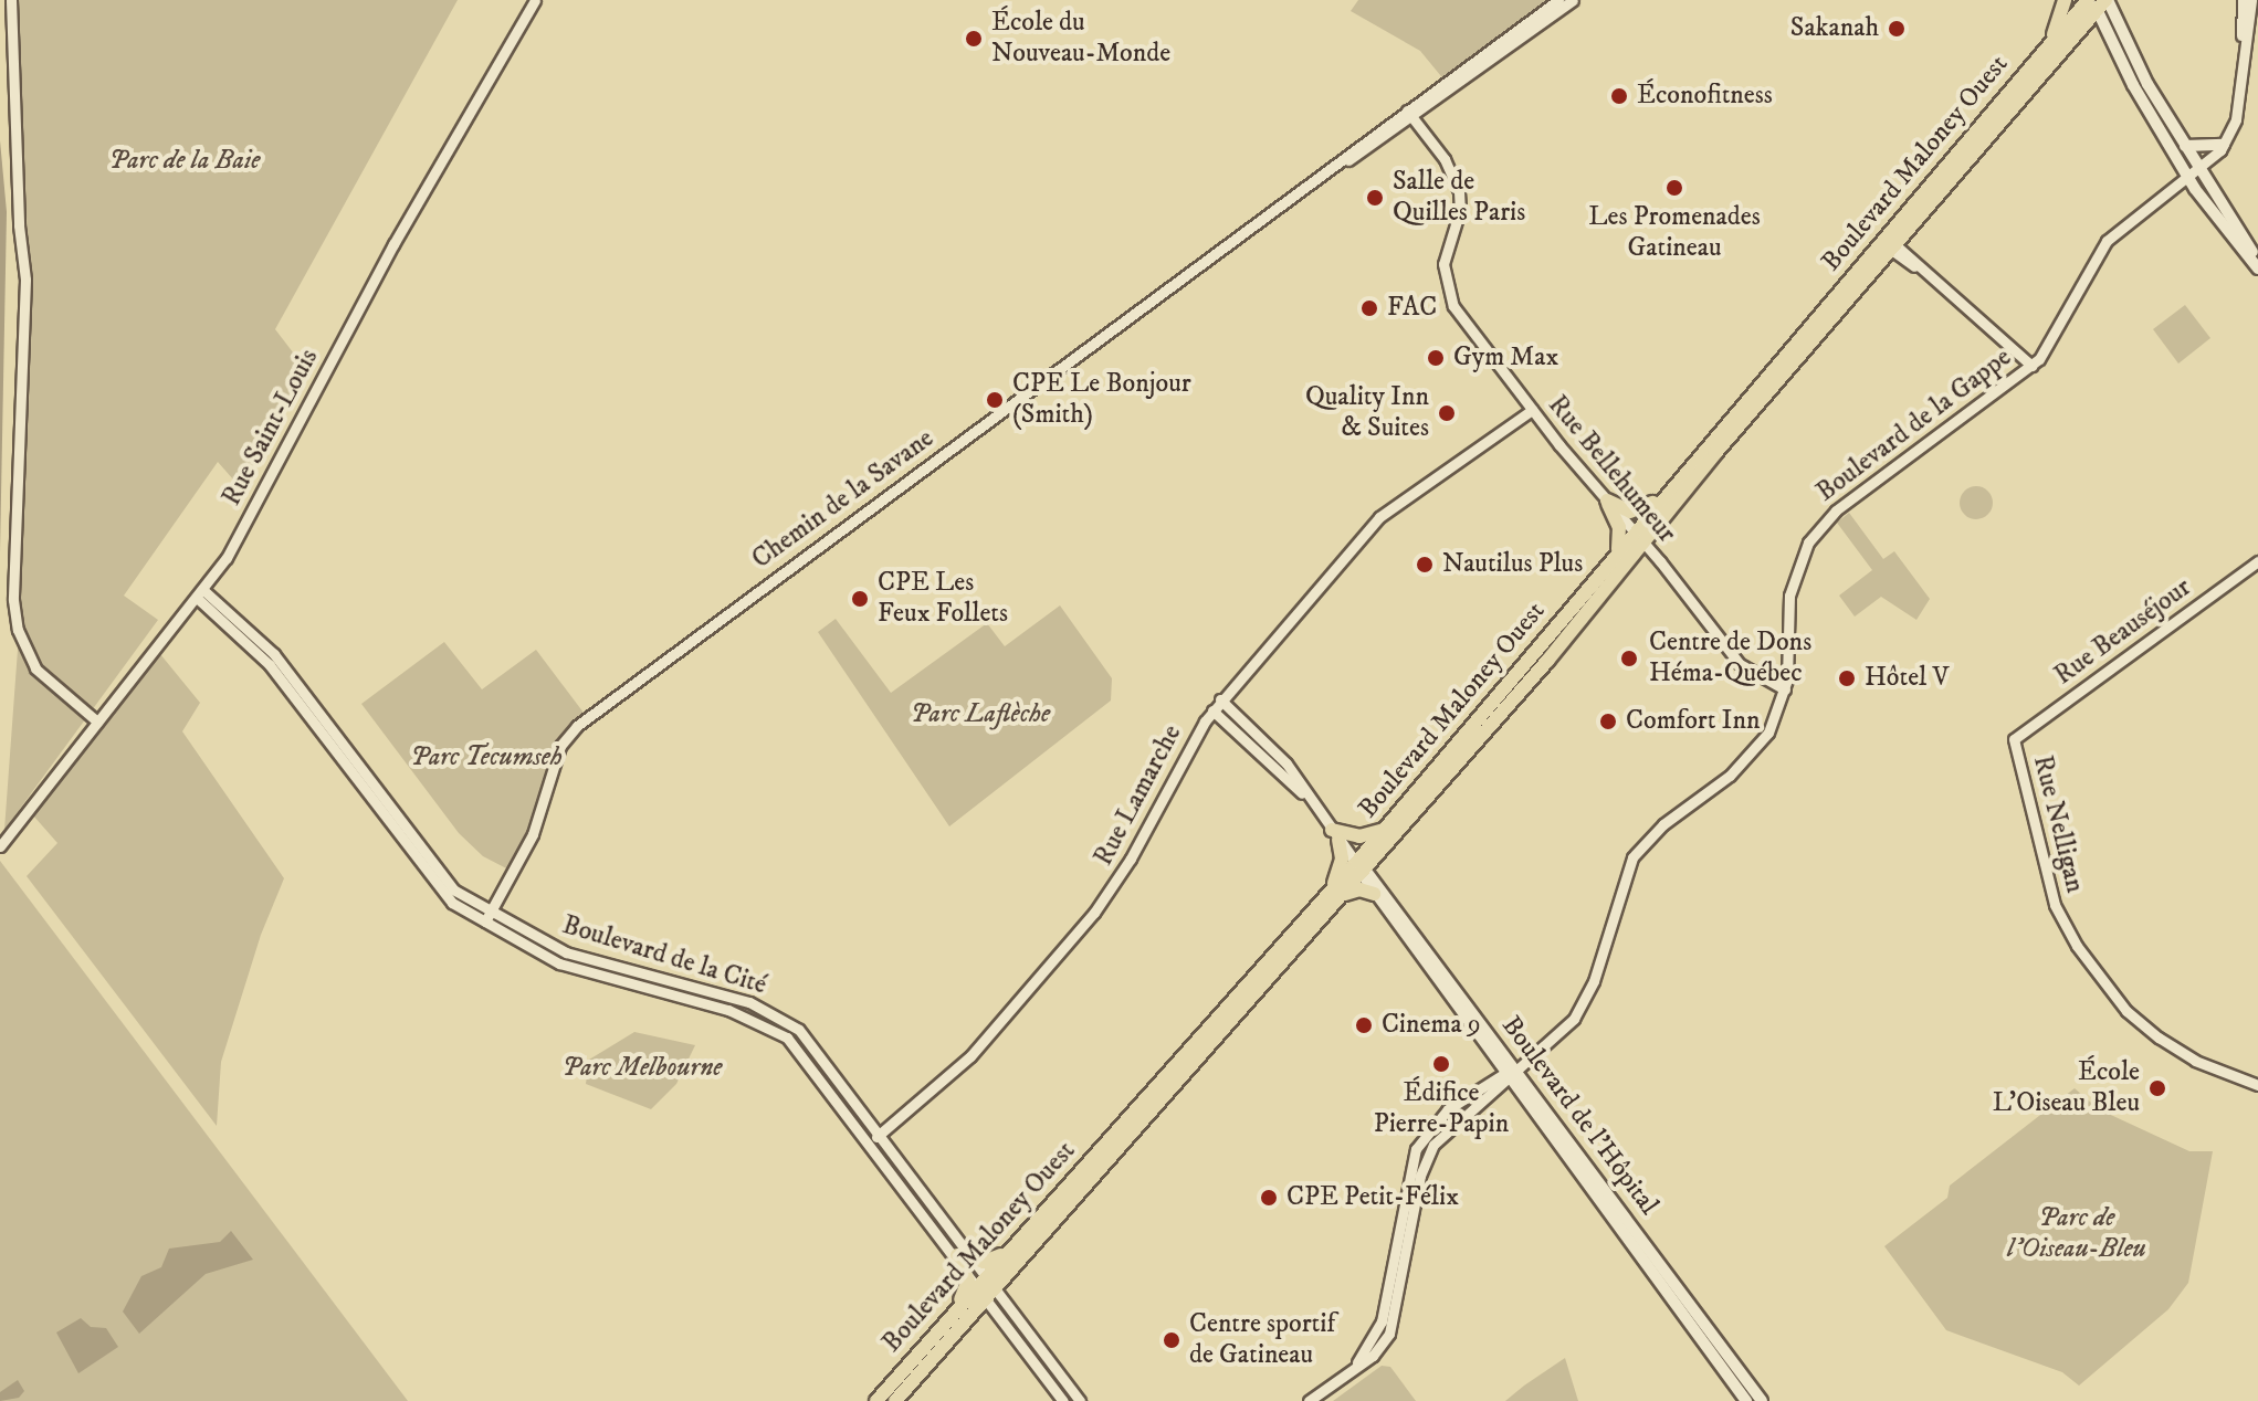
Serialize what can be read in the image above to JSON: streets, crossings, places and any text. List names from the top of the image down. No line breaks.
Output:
{"streets":{"main road":["Boulevard Maloney Ouest","Boulevard de l'Hôpital"],"street":["Boulevard de la Gappe","Rue Saint-Louis","Rue Bellehumeur","Chemin de la Savane","Rue Beauséjour","Rue Lamarche","Rue Nelligan","Boulevard de la Cité"]},"crossings":[["Boulevard Maloney Ouest","Rue Bellehumeur"],["Boulevard Maloney Ouest","Boulevard de la Cité"],["Boulevard Maloney Ouest","Boulevard de l'Hôpital"],["Boulevard de la Gappe","Rue Bellehumeur"],["Boulevard de la Gappe","Boulevard de l'Hôpital"],["Rue Saint-Louis","Boulevard de la Cité"],["Rue Bellehumeur","Chemin de la Savane"],["Rue Bellehumeur","Rue Lamarche"],["Chemin de la Savane","Boulevard de la Cité"],["Rue Beauséjour","Rue Nelligan"],["Rue Lamarche","Boulevard de la Cité"],["Rue Lamarche","Boulevard de l'Hôpital"]],"parks":["Parc de la Baie","Parc Laflèche","Parc Tecumseh","Parc Melbourne","Parc de l'Oiseau-Bleu"],"places":["Sakanah","École du Nouveau-Monde","Éconofitness","Les Promenades Gatineau","Salle de Quilles Paris","FAC","Gym Max","CPE Le Bonjour (Smith)","Quality Inn & Suites","Nautilus Plus","CPE Les Feux Follets","Centre de Dons Héma-Québec","Hôtel V","Comfort Inn","Cinema 9","Édifice Pierre-Papin","École L'Oiseau Bleu","CPE Petit-Félix","Centre sportif de Gatineau"]}
